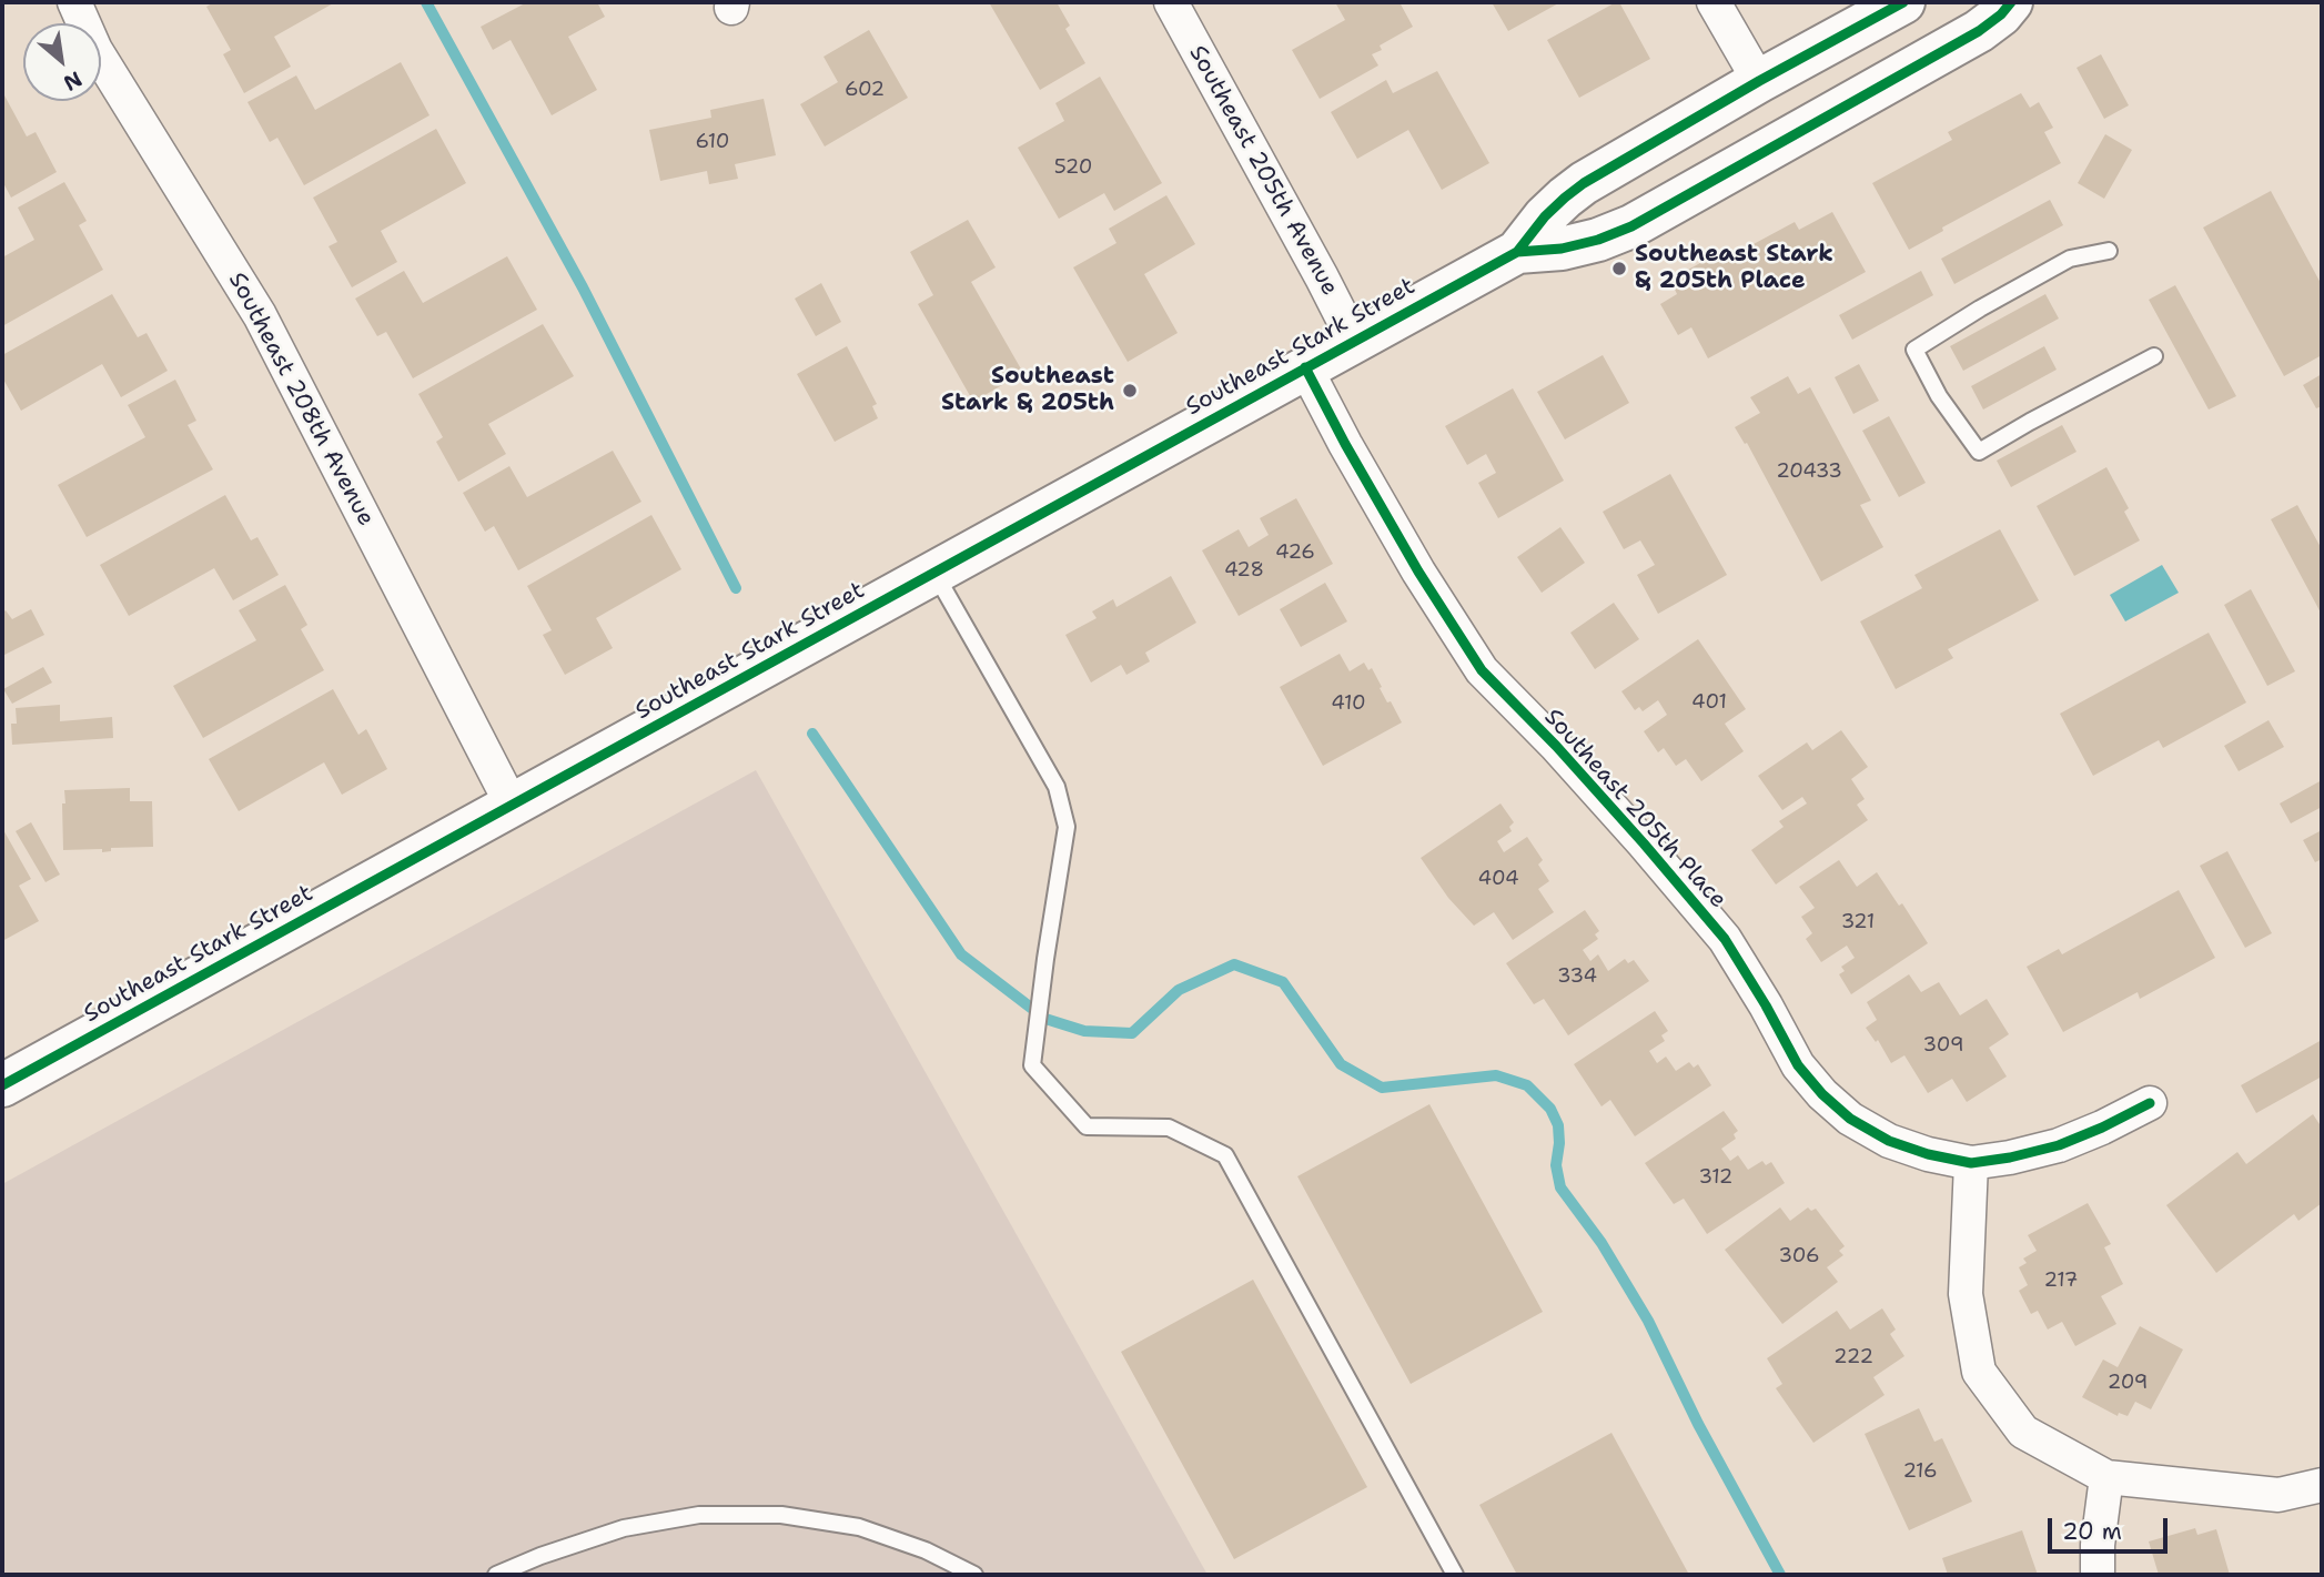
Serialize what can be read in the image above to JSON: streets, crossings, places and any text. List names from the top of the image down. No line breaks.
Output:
{"streets":{"main road":["Southeast Stark Street"],"street":["Southeast 205th Avenue","Southeast 208th Avenue","Southeast 205th Place"]},"crossings":[["Southeast 205th Avenue","Southeast Stark Street"],["Southeast Stark Street","Southeast 208th Avenue"],["Southeast Stark Street","Southeast 205th Place"]],"places":["Southeast Stark & 205th Place","Southeast Stark & 205th"],"house_numbers":["602","610","520","20433","426","428","401","410","404","321","334","309","312","306","217","222","209","216"],"scale_bar":"20 m","north":"bottom right"}
